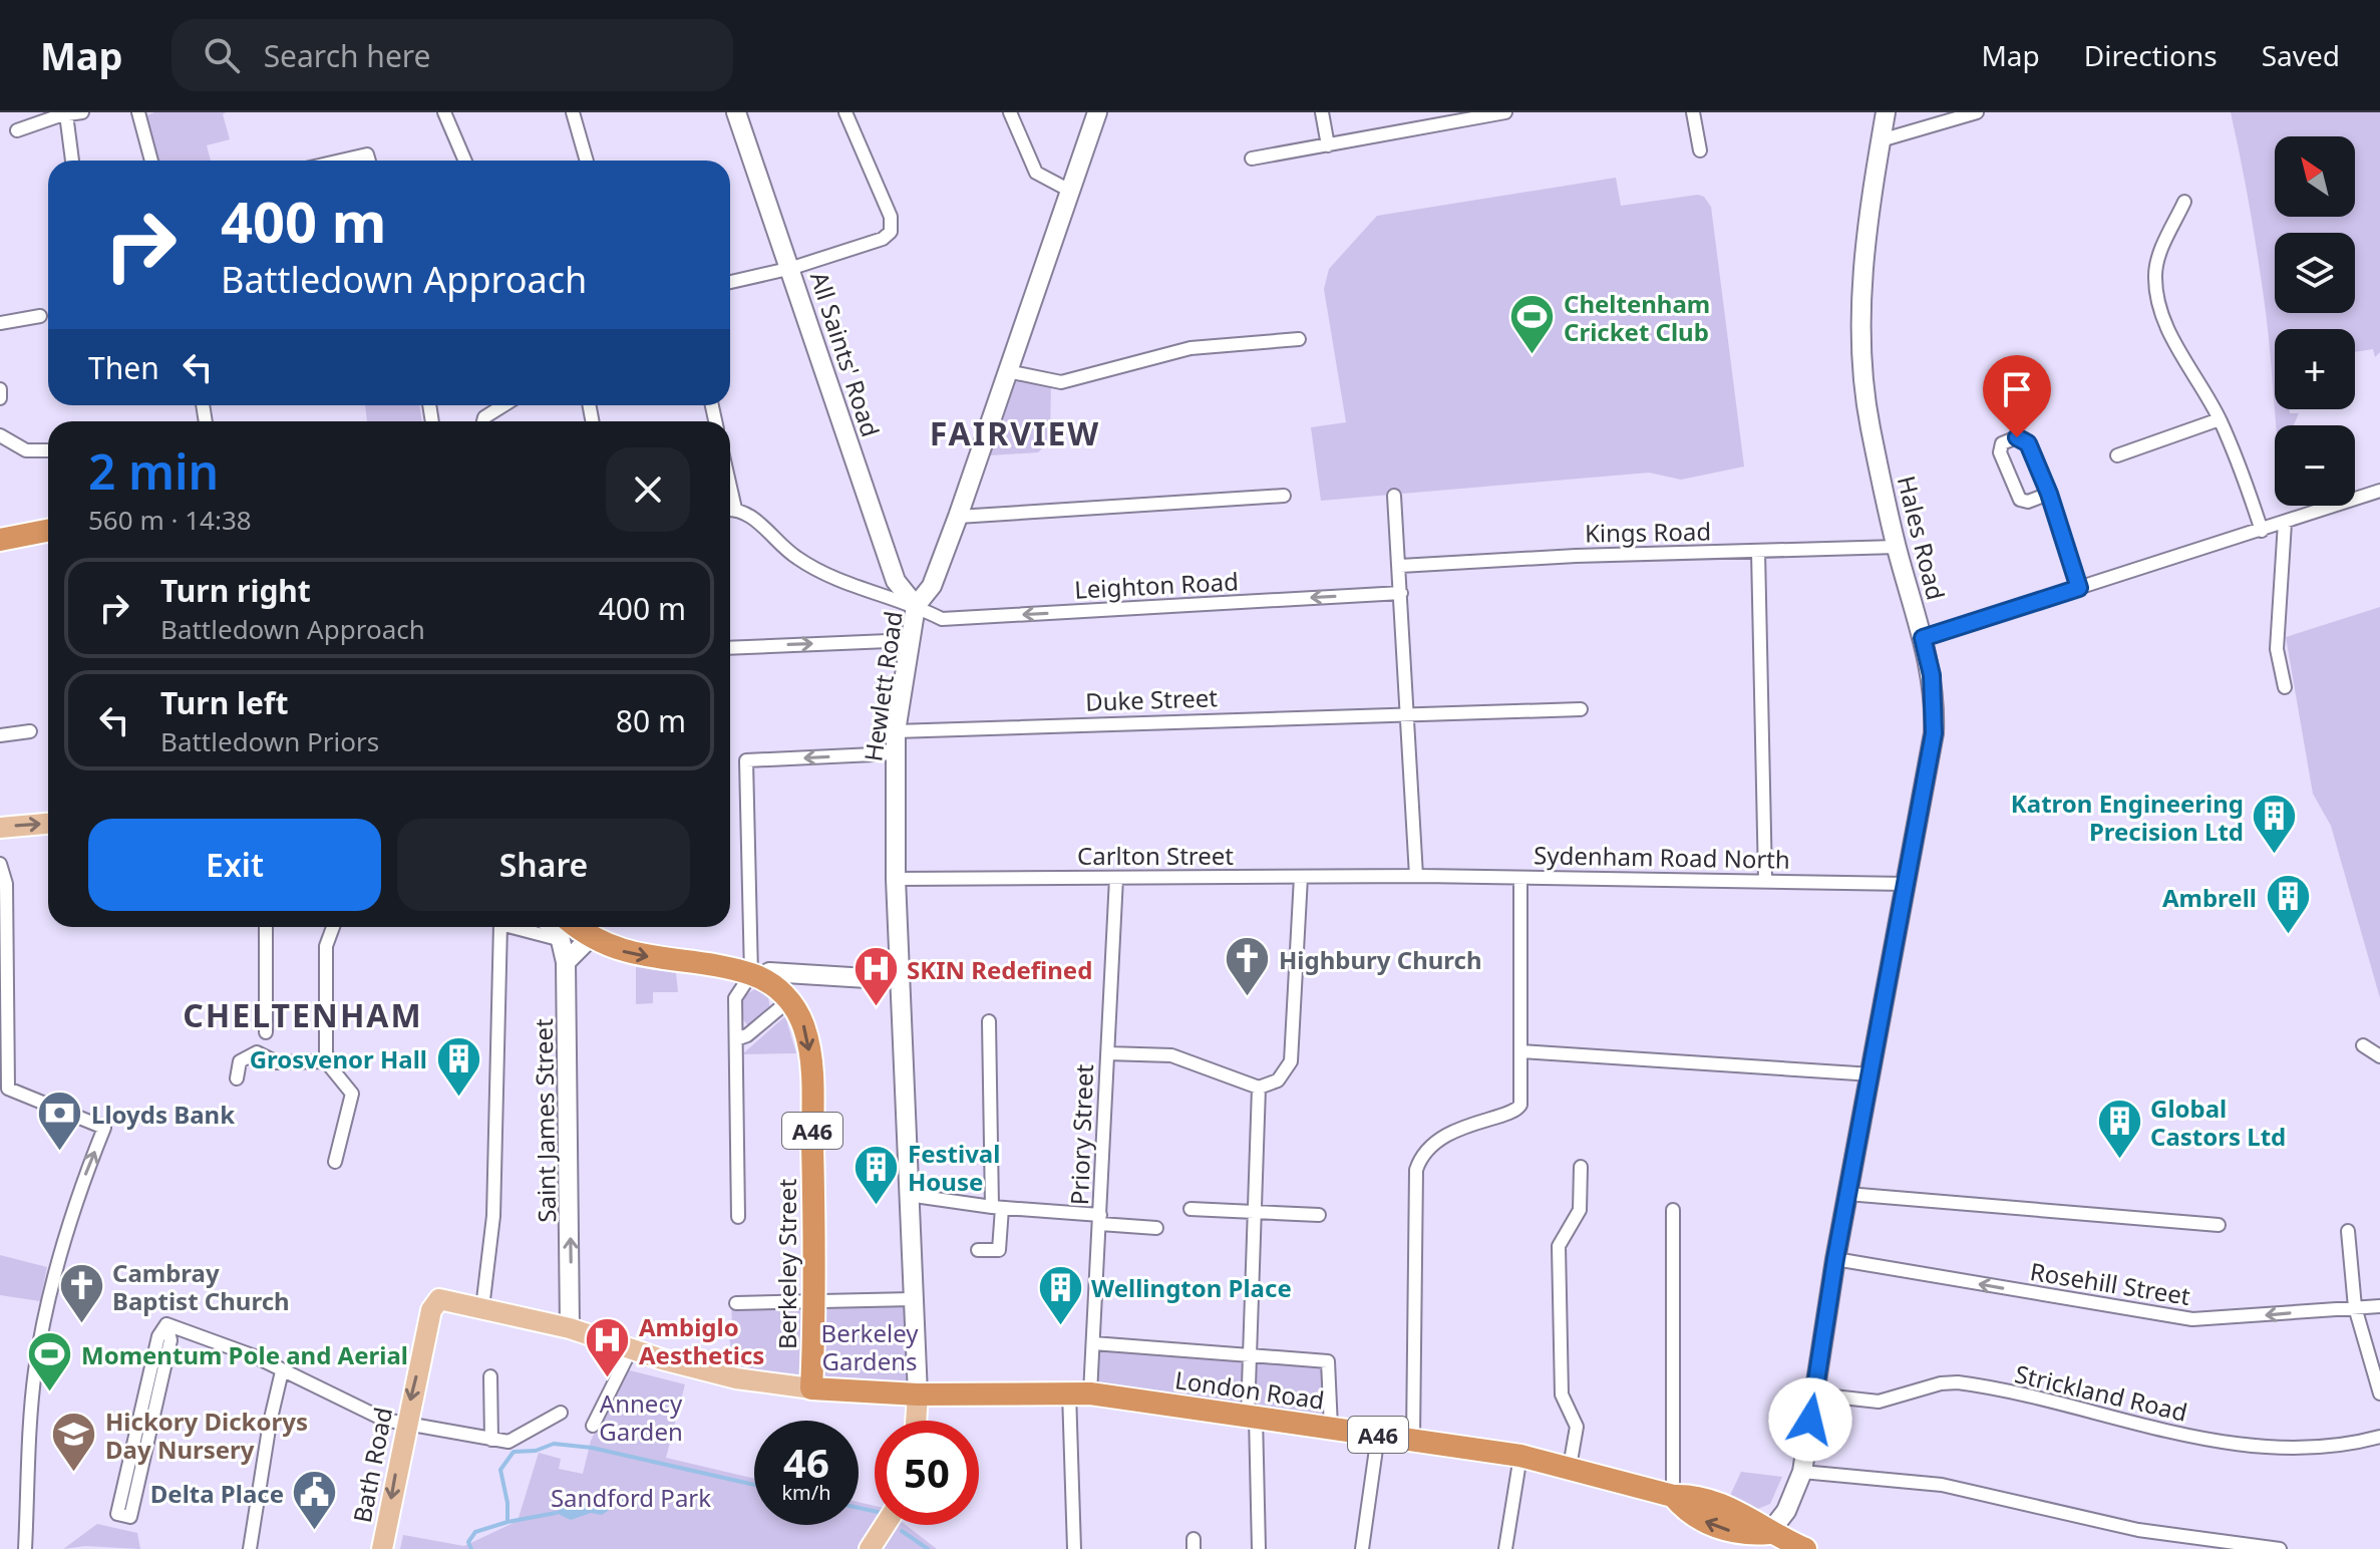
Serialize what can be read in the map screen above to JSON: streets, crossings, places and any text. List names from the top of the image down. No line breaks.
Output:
{"streets":{"highway":["A46","Berkeley Street","London Road"],"main road":["Bath Road"],"street":["All Saints' Road","Kings Road","Hales Road","Leighton Road","Hewlett Road","Duke Street","Carlton Street","Sydenham Road North","Saint James Street","Priory Street","Rosehill Street","Strickland Road"]},"crossings":[["All Saints' Road","Leighton Road"],["All Saints' Road","Hewlett Road"],["Kings Road","Hales Road"],["Hales Road","Sydenham Road North"],["Hales Road","Rosehill Street"],["Hales Road","London Road"],["Hales Road","Strickland Road"],["Leighton Road","Hewlett Road"],["Hewlett Road","Duke Street"],["Hewlett Road","Carlton Street"],["Hewlett Road","London Road"],["Carlton Street","Sydenham Road North"],["Carlton Street","Priory Street"],["Saint James Street","A46"],["A46","Berkeley Street"],["A46","London Road"],["A46","Bath Road"],["Priory Street","London Road"],["Berkeley Street","London Road"]],"one_way":["Berkeley Street","Bath Road"],"districts":["FAIRVIEW","CHELTENHAM"],"parks":["Berkeley Gardens","Annecy Garden","Sandford Park"],"places":{"sports":["Cheltenham Cricket Club","Momentum Pole and Aerial"],"building":["Katron Engineering Precision Ltd","Ambrell","Grosvenor Hall","Global Castors Ltd","Festival House","Wellington Place"],"church":["Highbury Church","Cambray Baptist Church"],"hospital":["SKIN Redefined","Ambiglo Aesthetics"],"bank":["Lloyds Bank"],"school or university":["Hickory Dickorys Day Nursery"],"public building":["Delta Place"]},"north":"top left","page":{"header":"Map","search":"Search here","nav":["Map","Directions","Saved"],"map_buttons":["+","−"],"turn":["400 m","Battledown Approach"],"then":"Then","heading":["2 min","560 m · 14:38"],"list":[{"name":"Turn right","note":"Battledown Approach","value":"400 m"},{"name":"Turn left","note":"Battledown Priors","value":"80 m"}],"buttons":["Exit","Share"],"speed":"46 km/h","limit":"50"}}
